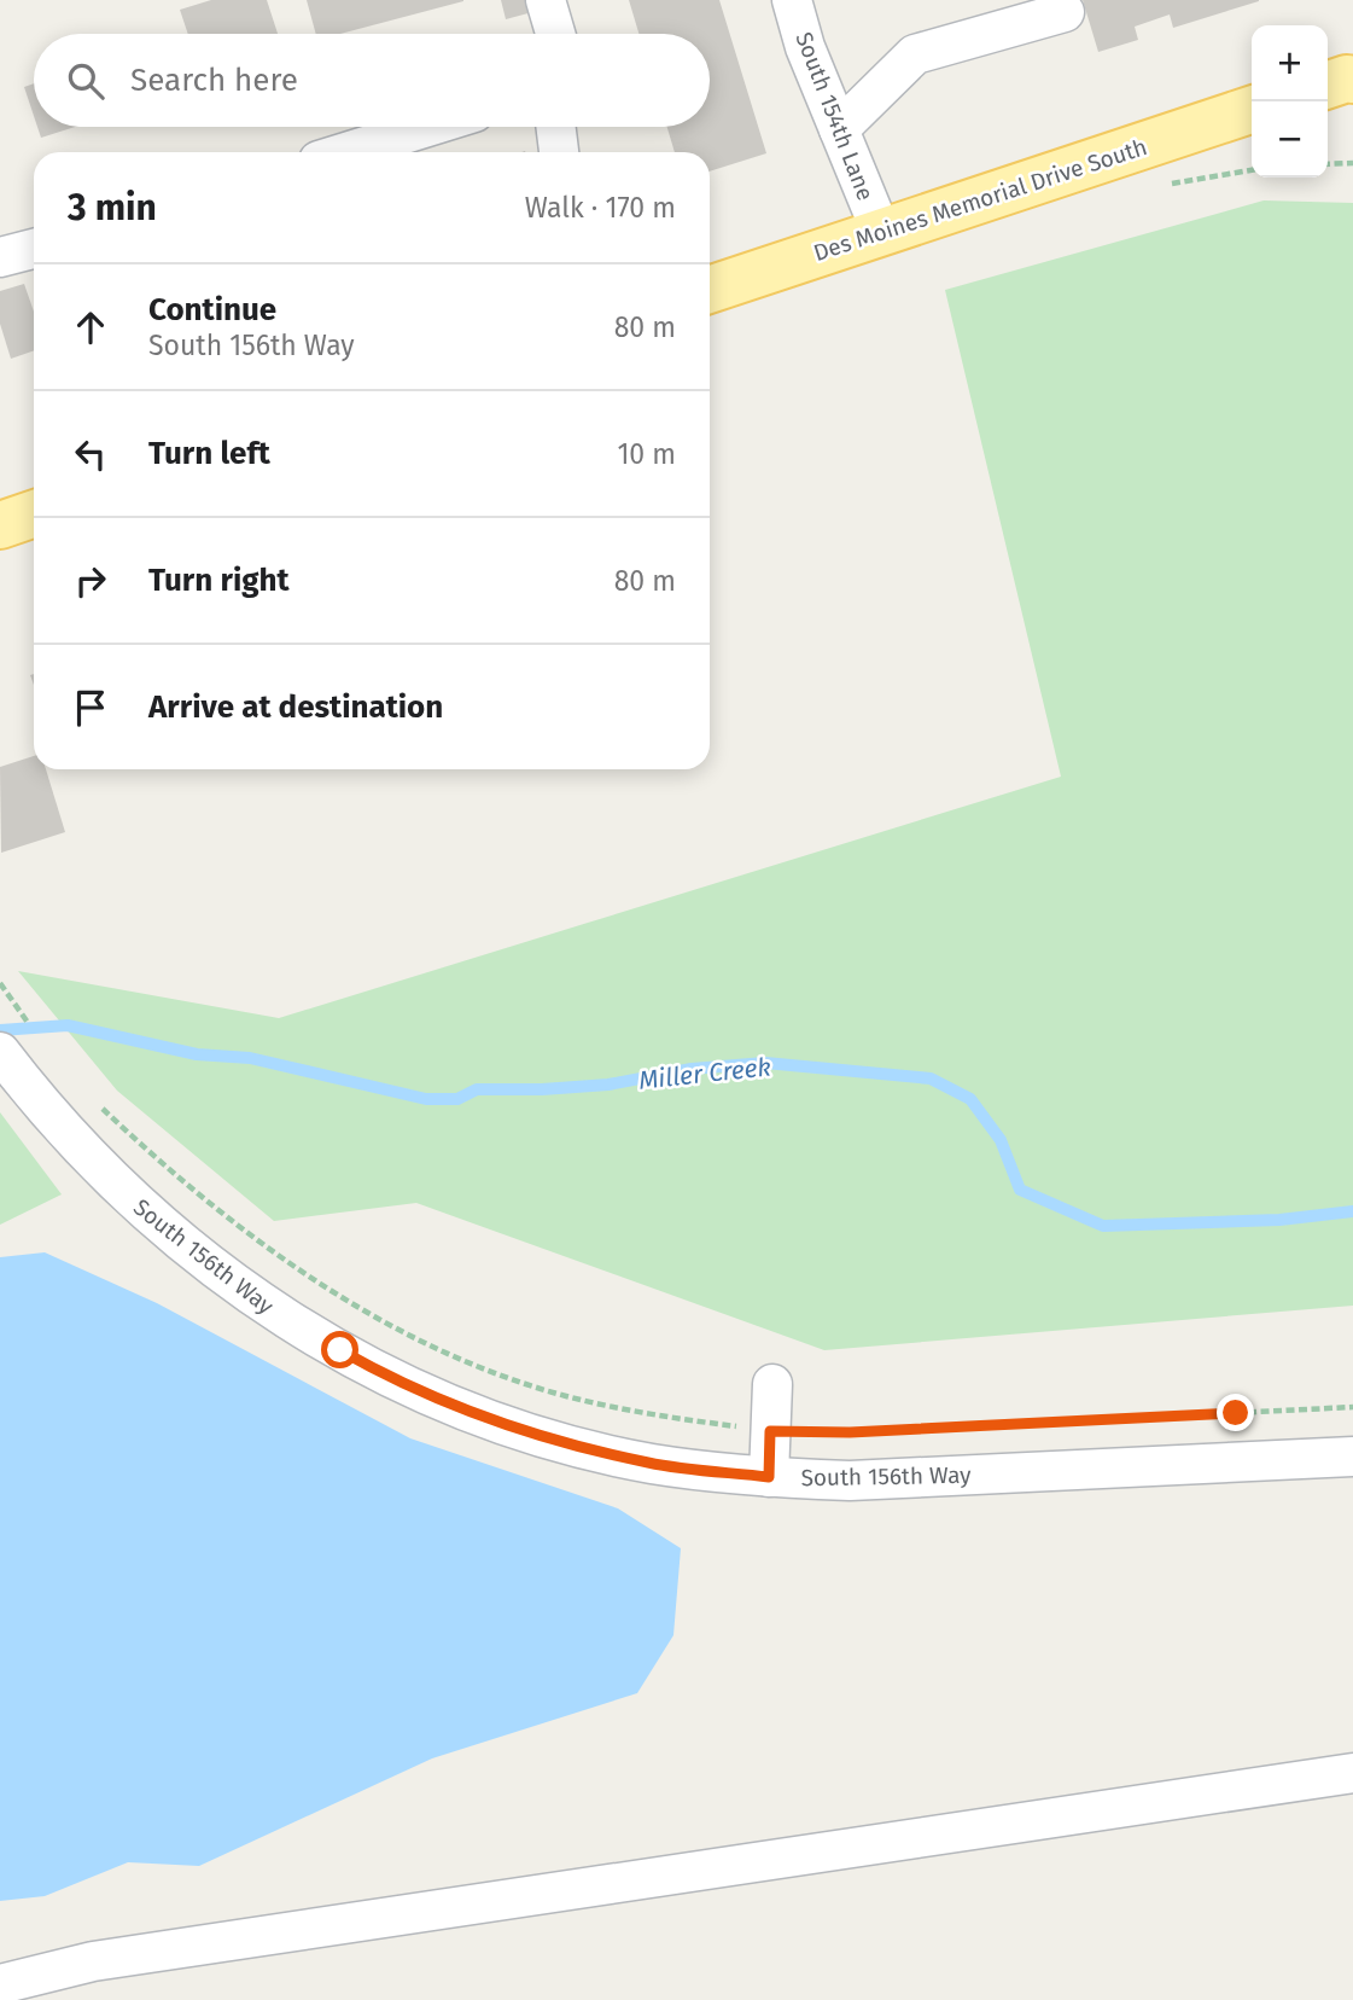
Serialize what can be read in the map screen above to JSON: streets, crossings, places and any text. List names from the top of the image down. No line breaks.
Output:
{"streets":{"main road":["Des Moines Memorial Drive South"],"street":["South 154th Lane","South 156th Way"]},"crossings":[["South 154th Lane","Des Moines Memorial Drive South"]],"water":["Miller Creek"],"page":{"map_buttons":["+","−"],"search":"Search here","heading":["3 min","Walk · 170 m"],"list":[["Continue","South 156th Way","80 m"],["Turn left","10 m"],["Turn right","80 m"],"Arrive at destination"]}}
